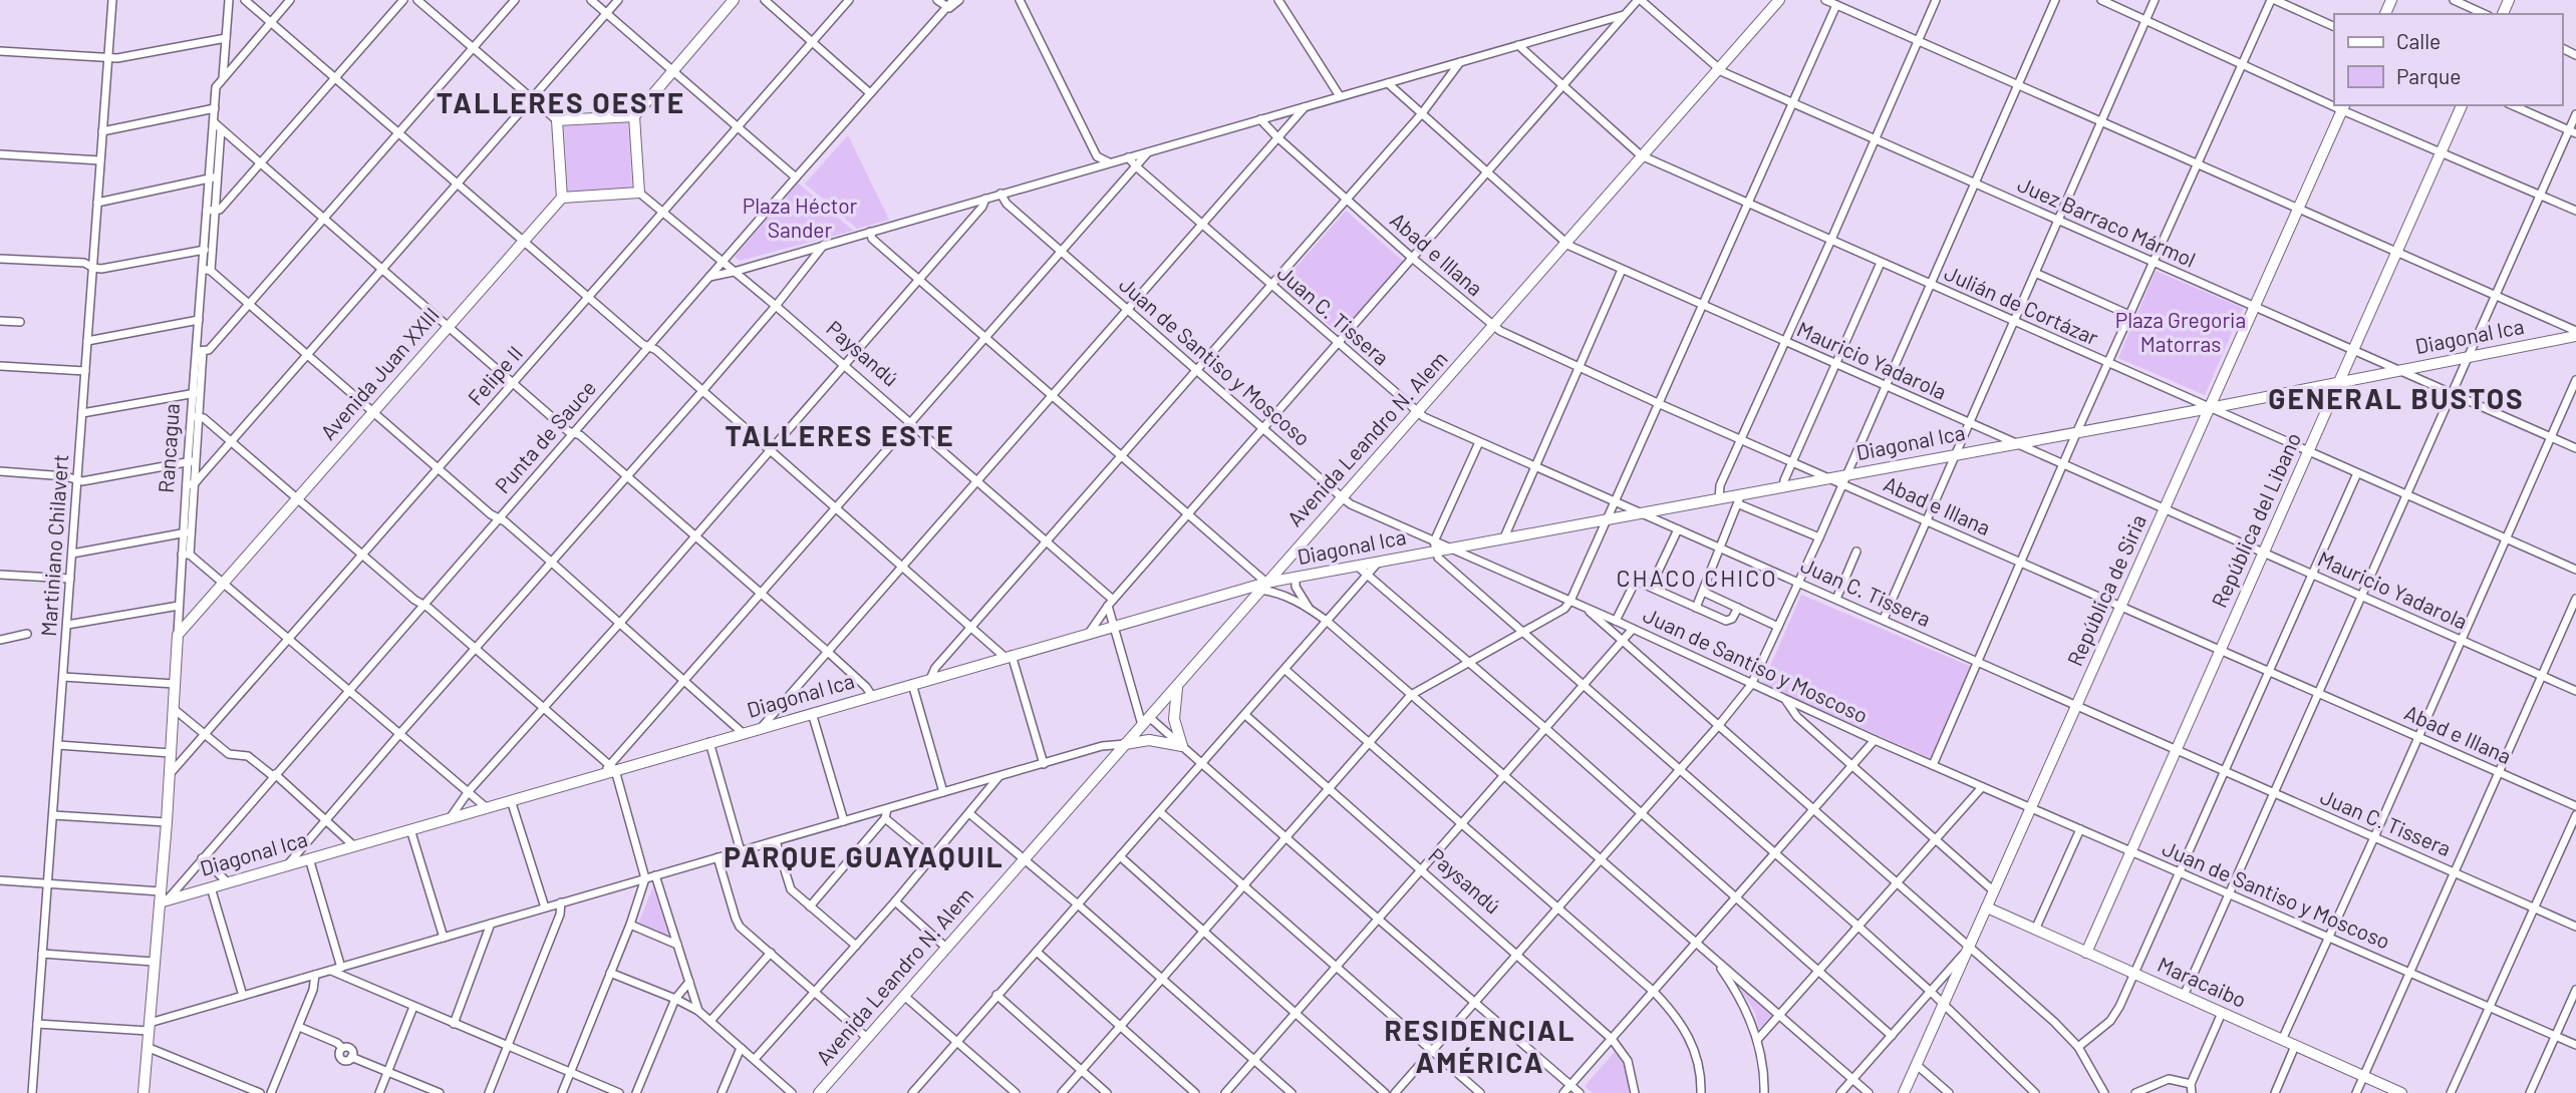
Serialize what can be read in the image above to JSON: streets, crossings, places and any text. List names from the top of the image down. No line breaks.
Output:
{"streets":{"main road":["Diagonal Ica","Avenida Juan XXIII","Avenida Leandro N. Alem","República del Libano","República de Siria","Maracaibo"],"street":["Juez Barraco Mármol","Abad e Illana","Julián de Cortázar","Juan C. Tissera","Paysandú","Mauricio Yadarola","Juan de Santiso y Moscoso","Felipe II","Punta de Sauce","Rancagua","Martiniano Chilavert"]},"crossings":[["Juez Barraco Mármol","Diagonal Ica"],["Juez Barraco Mármol","Avenida Leandro N. Alem"],["Juez Barraco Mármol","República del Libano"],["Juez Barraco Mármol","República de Siria"],["Abad e Illana","Diagonal Ica"],["Abad e Illana","Avenida Leandro N. Alem"],["Abad e Illana","República del Libano"],["Abad e Illana","República de Siria"],["Julián de Cortázar","Diagonal Ica"],["Julián de Cortázar","Avenida Leandro N. Alem"],["Julián de Cortázar","República del Libano"],["Julián de Cortázar","República de Siria"],["Juan C. Tissera","Diagonal Ica"],["Juan C. Tissera","Avenida Leandro N. Alem"],["Juan C. Tissera","República del Libano"],["Juan C. Tissera","República de Siria"],["Diagonal Ica","Mauricio Yadarola"],["Diagonal Ica","Juan de Santiso y Moscoso"],["Diagonal Ica","Punta de Sauce"],["Diagonal Ica","Avenida Leandro N. Alem"],["Diagonal Ica","República del Libano"],["Diagonal Ica","República de Siria"],["Paysandú","Felipe II"],["Paysandú","Punta de Sauce"],["Mauricio Yadarola","Avenida Leandro N. Alem"],["Mauricio Yadarola","República del Libano"],["Mauricio Yadarola","República de Siria"],["Juan de Santiso y Moscoso","Avenida Leandro N. Alem"],["Juan de Santiso y Moscoso","República del Libano"],["Juan de Santiso y Moscoso","República de Siria"],["República del Libano","Maracaibo"],["República de Siria","Maracaibo"]],"districts":["TALLERES OESTE","GENERAL BUSTOS","TALLERES ESTE","CHACO CHICO","PARQUE GUAYAQUIL","RESIDENCIAL AMÉRICA"],"parks":["Plaza Héctor Sander","Plaza Gregoria Matorras"],"legend":["Calle","Parque"]}
